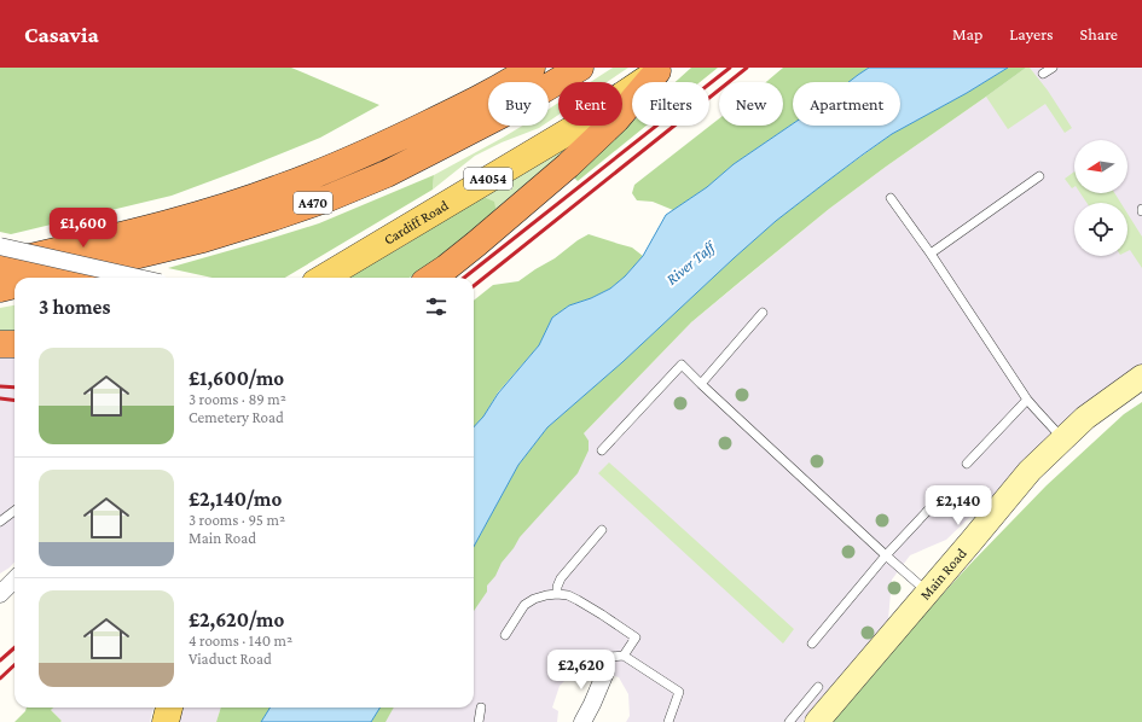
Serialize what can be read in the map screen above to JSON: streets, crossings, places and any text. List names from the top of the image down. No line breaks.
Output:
{"streets":{"highway":["A470"],"main road":["A4054","Cardiff Road"],"street":["Main Road"]},"water":["River Taff"],"north":"left","page":{"header":"Casavia","nav":["Map","Layers","Share"],"chip":["Buy","Rent","Filters","New","Apartment"],"price":["£1,600","£2,140","£2,620"],"heading":"3 homes","list":[{"name":"£1,600/mo","note":"3 rooms · 89 m² · Cemetery Road"},{"name":"£2,140/mo","note":"3 rooms · 95 m² · Main Road"},{"name":"£2,620/mo","note":"4 rooms · 140 m² · Viaduct Road"}]}}
